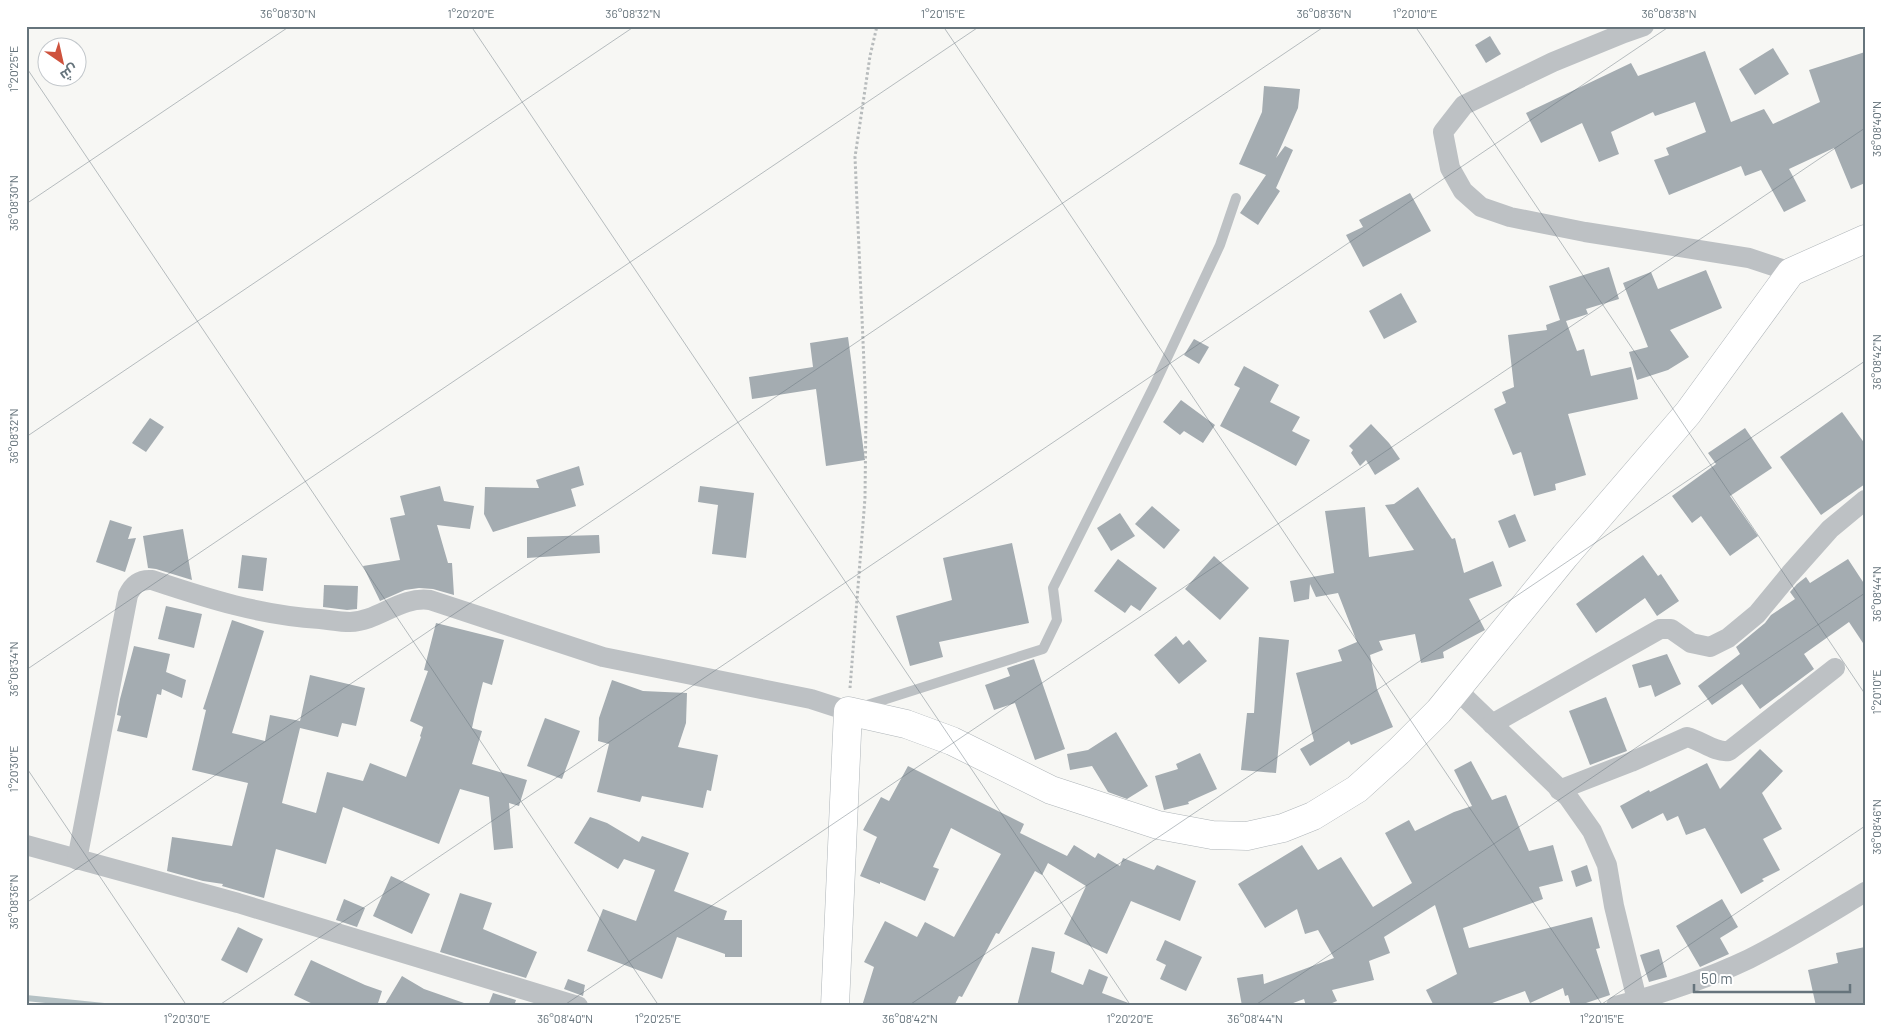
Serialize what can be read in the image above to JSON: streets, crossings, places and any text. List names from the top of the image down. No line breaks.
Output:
{"scale_bar":"50 m","north":"bottom right","coordinates":["36°08'30\"N","1°20'20\"E","36°08'32\"N","1°20'15\"E","36°08'36\"N","1°20'10\"E","36°08'38\"N","1°20'25\"E","36°08'40\"N","36°08'42\"N","36°08'44\"N","36°08'34\"N","1°20'30\"E","36°08'46\"N"]}
